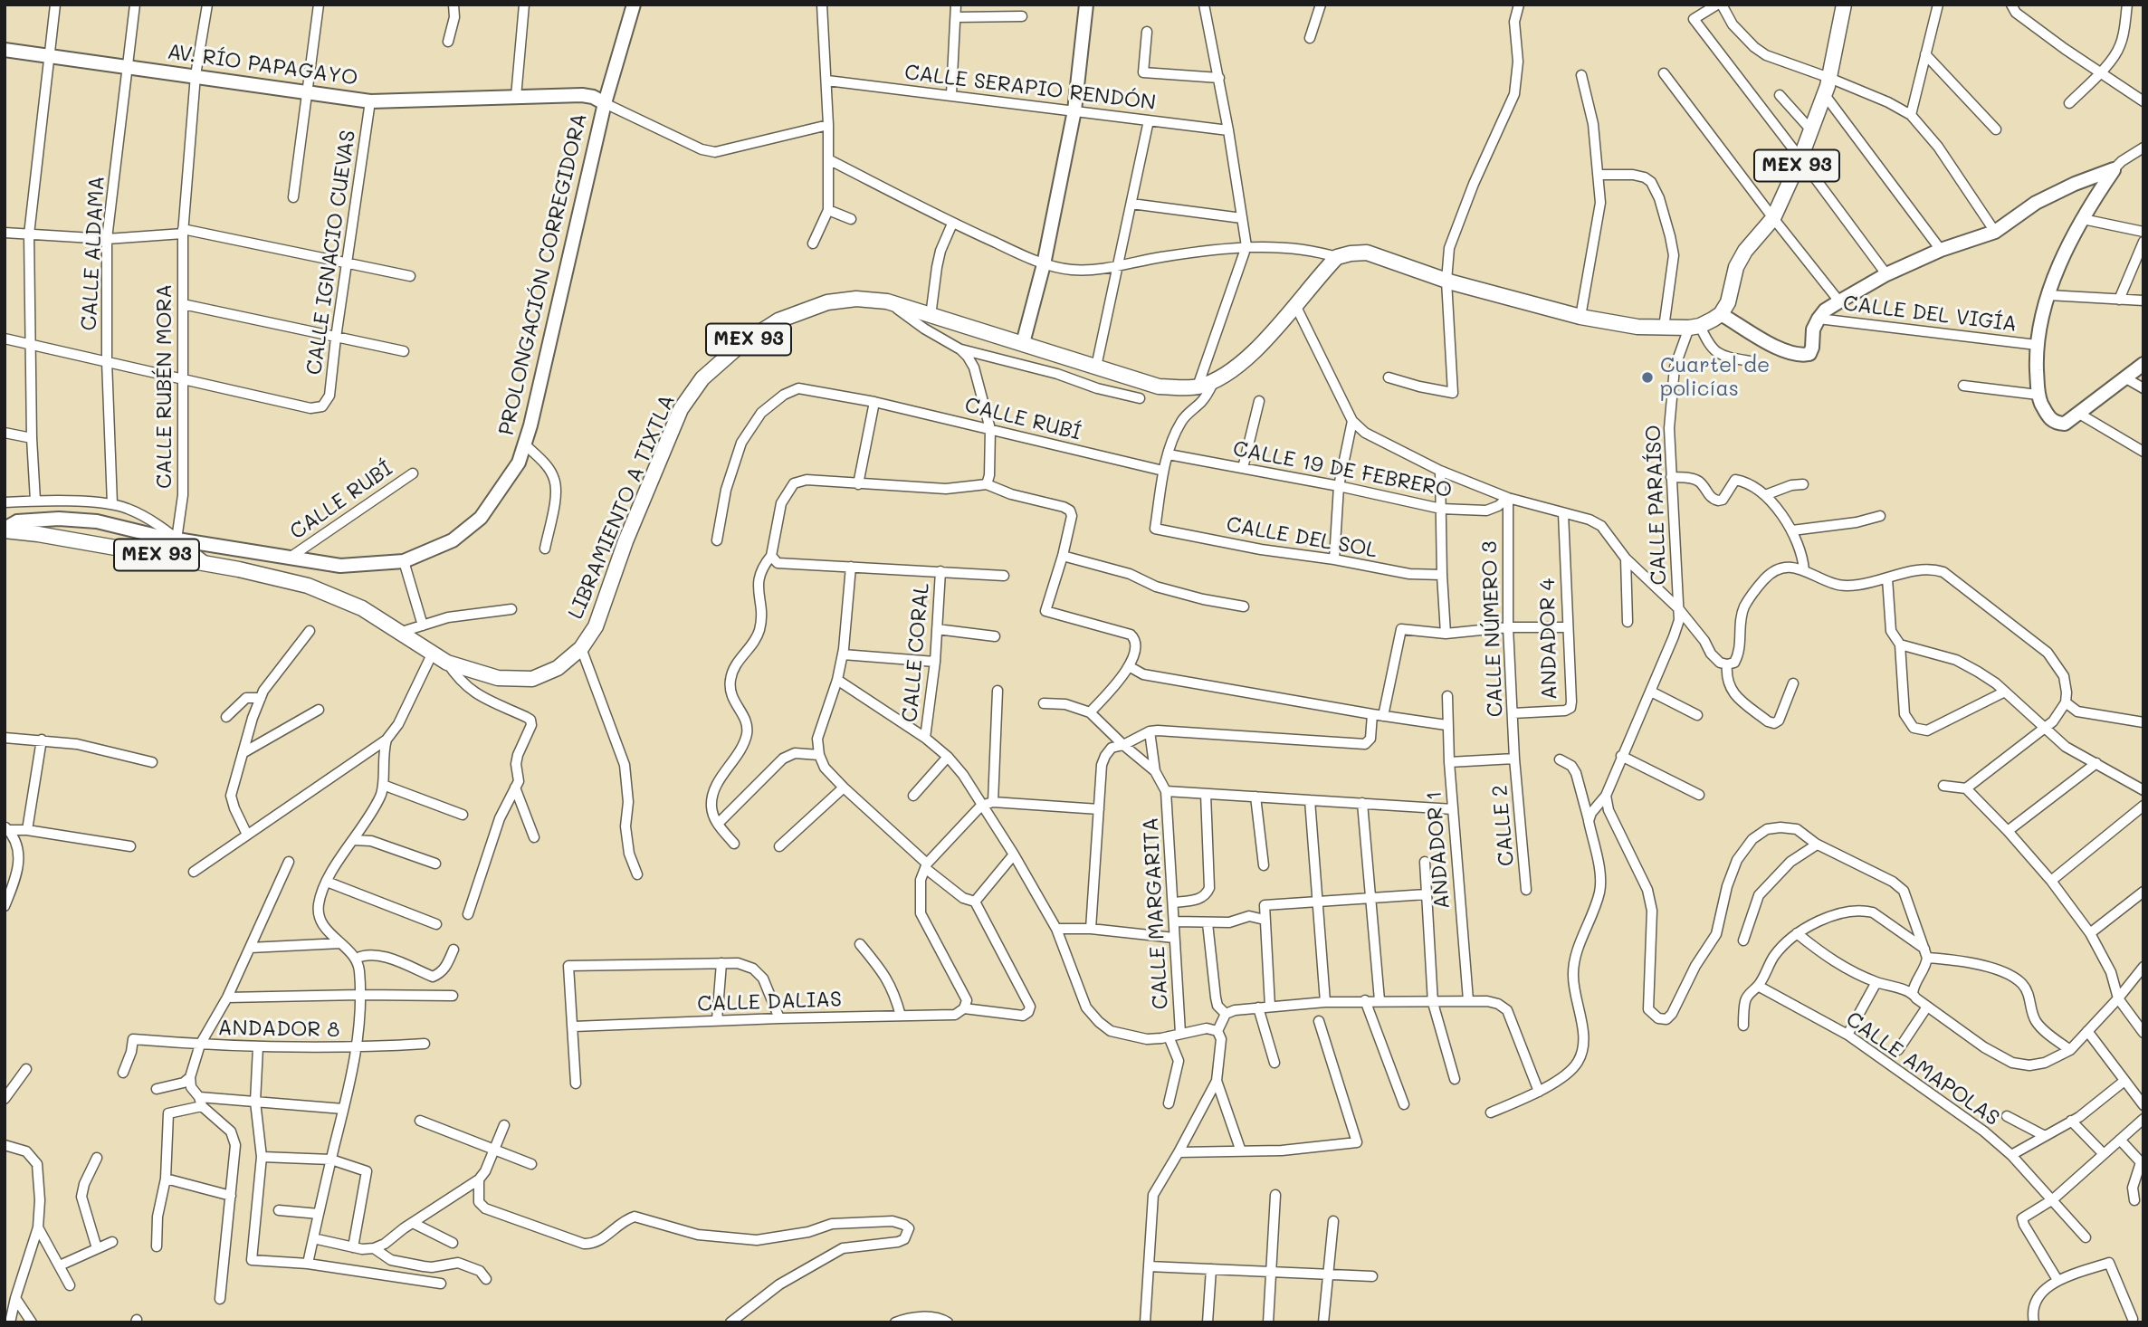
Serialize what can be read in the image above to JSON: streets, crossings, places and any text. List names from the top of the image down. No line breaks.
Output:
{"streets":{"main road":["MEX 93","LIBRAMIENTO A TIXTLA"],"street":["AV. RÍO PAPAGAYO","CALLE SERAPIO RENDÓN","CALLE IGNACIO CUEVAS","CALLE ALDAMA","PROLONGACIÓN CORREGIDORA","CALLE DEL VIGÍA","CALLE RUBÉN MORA","CALLE RUBÍ","CALLE 19 DE FEBRERO","CALLE PARAÍSO","CALLE DEL SOL","CALLE NÚMERO 3","ANDADOR 4","CALLE CORAL","CALLE 2","ANDADOR 1","CALLE MARGARITA","CALLE DALIAS","ANDADOR 8","CALLE AMAPOLAS"]},"crossings":[["AV. RÍO PAPAGAYO","CALLE IGNACIO CUEVAS"],["AV. RÍO PAPAGAYO","CALLE ALDAMA"],["AV. RÍO PAPAGAYO","PROLONGACIÓN CORREGIDORA"],["AV. RÍO PAPAGAYO","CALLE RUBÉN MORA"],["CALLE IGNACIO CUEVAS","CALLE RUBÉN MORA"],["PROLONGACIÓN CORREGIDORA","CALLE RUBÉN MORA"],["PROLONGACIÓN CORREGIDORA","CALLE RUBÍ"],["PROLONGACIÓN CORREGIDORA","LIBRAMIENTO A TIXTLA"],["CALLE RUBÍ","CALLE DEL SOL"],["CALLE 19 DE FEBRERO","CALLE NÚMERO 3"],["CALLE NÚMERO 3","ANDADOR 4"],["CALLE NÚMERO 3","CALLE 2"]],"places":["Cuartel de policías"]}
